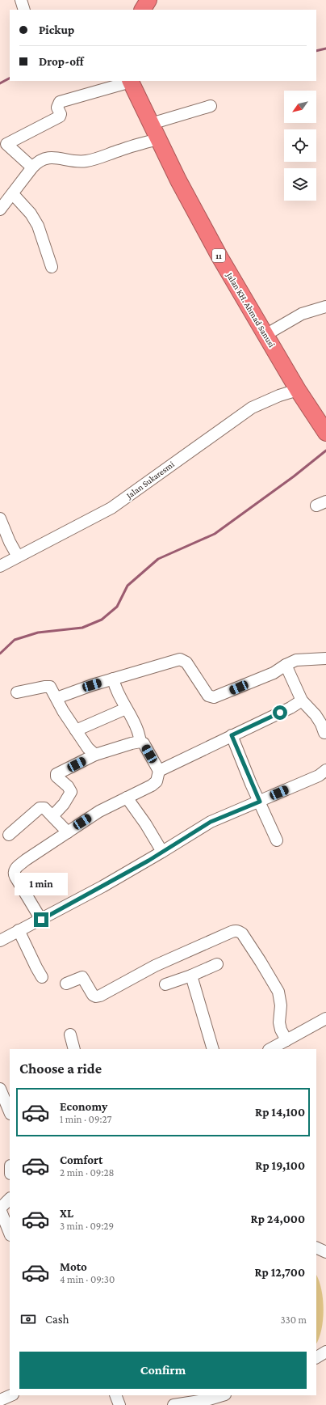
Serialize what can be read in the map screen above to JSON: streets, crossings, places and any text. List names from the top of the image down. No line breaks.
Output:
{"streets":{"highway":["11","Jalan KH. Ahmad Sanusi"],"street":["Jalan Sukaresmi"]},"crossings":[["Jalan KH. Ahmad Sanusi","Jalan Sukaresmi"]],"north":"bottom left","page":{"banner":["Pickup","Drop-off"],"bubble":"1 min","heading":"Choose a ride","list":[{"name":"Economy","note":"1 min · 09:27","value":"Rp 14,100"},{"name":"Comfort","note":"2 min · 09:28","value":"Rp 19,100"},{"name":"XL","note":"3 min · 09:29","value":"Rp 24,000"},{"name":"Moto","note":"4 min · 09:30","value":"Rp 12,700"}],"pay":["Cash","330 m"],"buttons":"Confirm"}}
